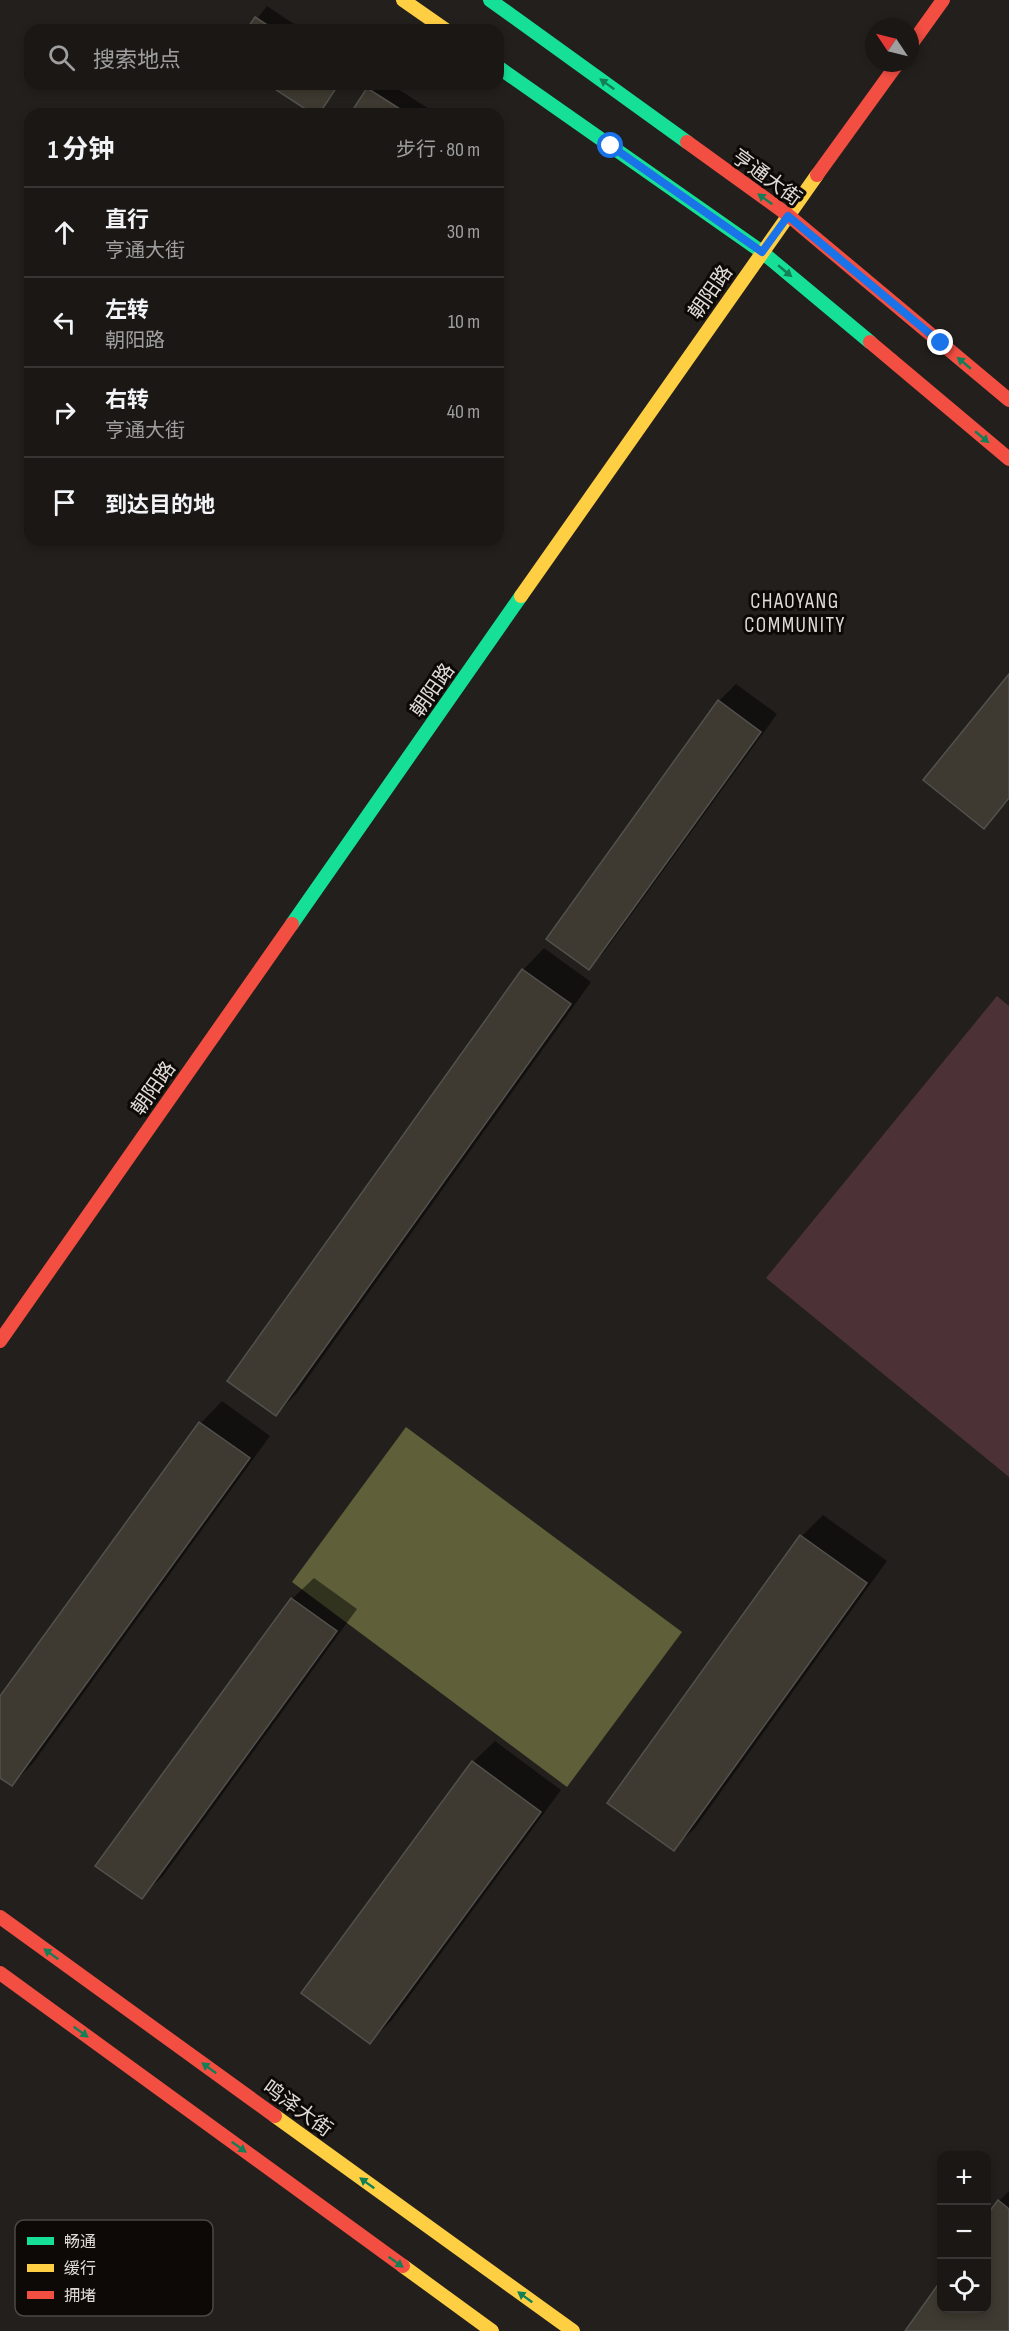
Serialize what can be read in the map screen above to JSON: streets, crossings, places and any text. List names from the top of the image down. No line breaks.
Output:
{"streets":{"street":["亨通大街","朝阳路","鸣泽大街"]},"crossings":[["亨通大街","朝阳路"]],"districts":["CHAOYANG COMMUNITY"],"legend":["畅通","缓行","拥堵"],"north":"top left","page":{"search":"搜索地点","heading":["1 分钟","步行 · 80 m"],"list":[["直行","亨通大街","30 m"],["左转","朝阳路","10 m"],["右转","亨通大街","40 m"],"到达目的地"],"map_buttons":["+","−"]}}
